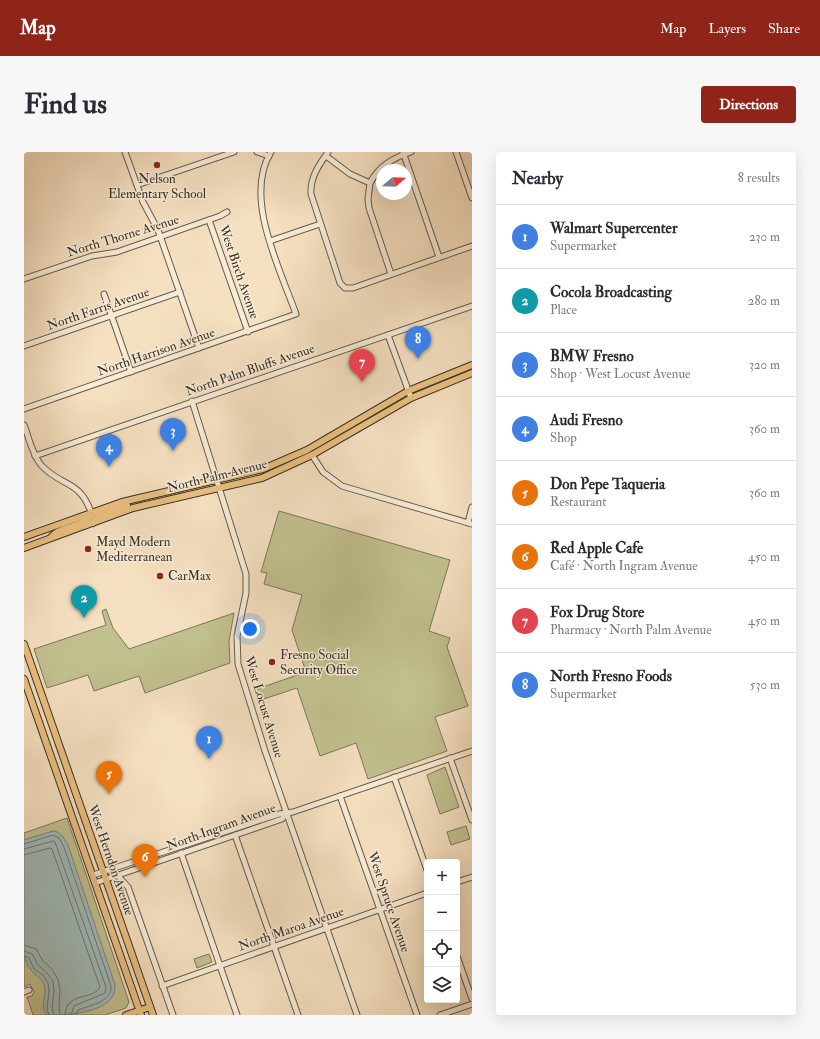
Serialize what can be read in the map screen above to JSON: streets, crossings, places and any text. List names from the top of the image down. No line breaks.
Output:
{"streets":{"main road":["North Palm Avenue","West Herndon Avenue"],"street":["North Thorne Avenue","West Birch Avenue","North Farris Avenue","North Harrison Avenue","North Palm Bluffs Avenue","West Locust Avenue","North Ingram Avenue","West Spruce Avenue","North Maroa Avenue"]},"crossings":[["North Thorne Avenue","West Birch Avenue"],["West Birch Avenue","North Harrison Avenue"],["North Palm Bluffs Avenue","West Locust Avenue"],["North Palm Avenue","West Locust Avenue"],["West Locust Avenue","North Ingram Avenue"],["West Locust Avenue","North Maroa Avenue"],["North Ingram Avenue","West Herndon Avenue"],["North Ingram Avenue","West Spruce Avenue"],["West Herndon Avenue","North Maroa Avenue"],["West Spruce Avenue","North Maroa Avenue"]],"places":["Nelson Elementary School","Mayd Modern Mediterranean","CarMax","Fresno Social Security Office"],"north":"right","page":{"header":"Map","nav":["Map","Layers","Share"],"buttons":"Directions","title":"Find us","heading":["Nearby","8 results"],"list":[{"mark":"1","name":"Walmart Supercenter","note":"Supermarket","value":"230 m"},{"mark":"2","name":"Cocola Broadcasting","note":"Place","value":"280 m"},{"mark":"3","name":"BMW Fresno","note":"Shop · West Locust Avenue","value":"320 m"},{"mark":"4","name":"Audi Fresno","note":"Shop","value":"360 m"},{"mark":"5","name":"Don Pepe Taqueria","note":"Restaurant","value":"360 m"},{"mark":"6","name":"Red Apple Cafe","note":"Café · North Ingram Avenue","value":"450 m"},{"mark":"7","name":"Fox Drug Store","note":"Pharmacy · North Palm Avenue","value":"450 m"},{"mark":"8","name":"North Fresno Foods","note":"Supermarket","value":"530 m"}],"pins":["8","7","3","4","2","1","5","6"],"map_buttons":["+","−"]}}
